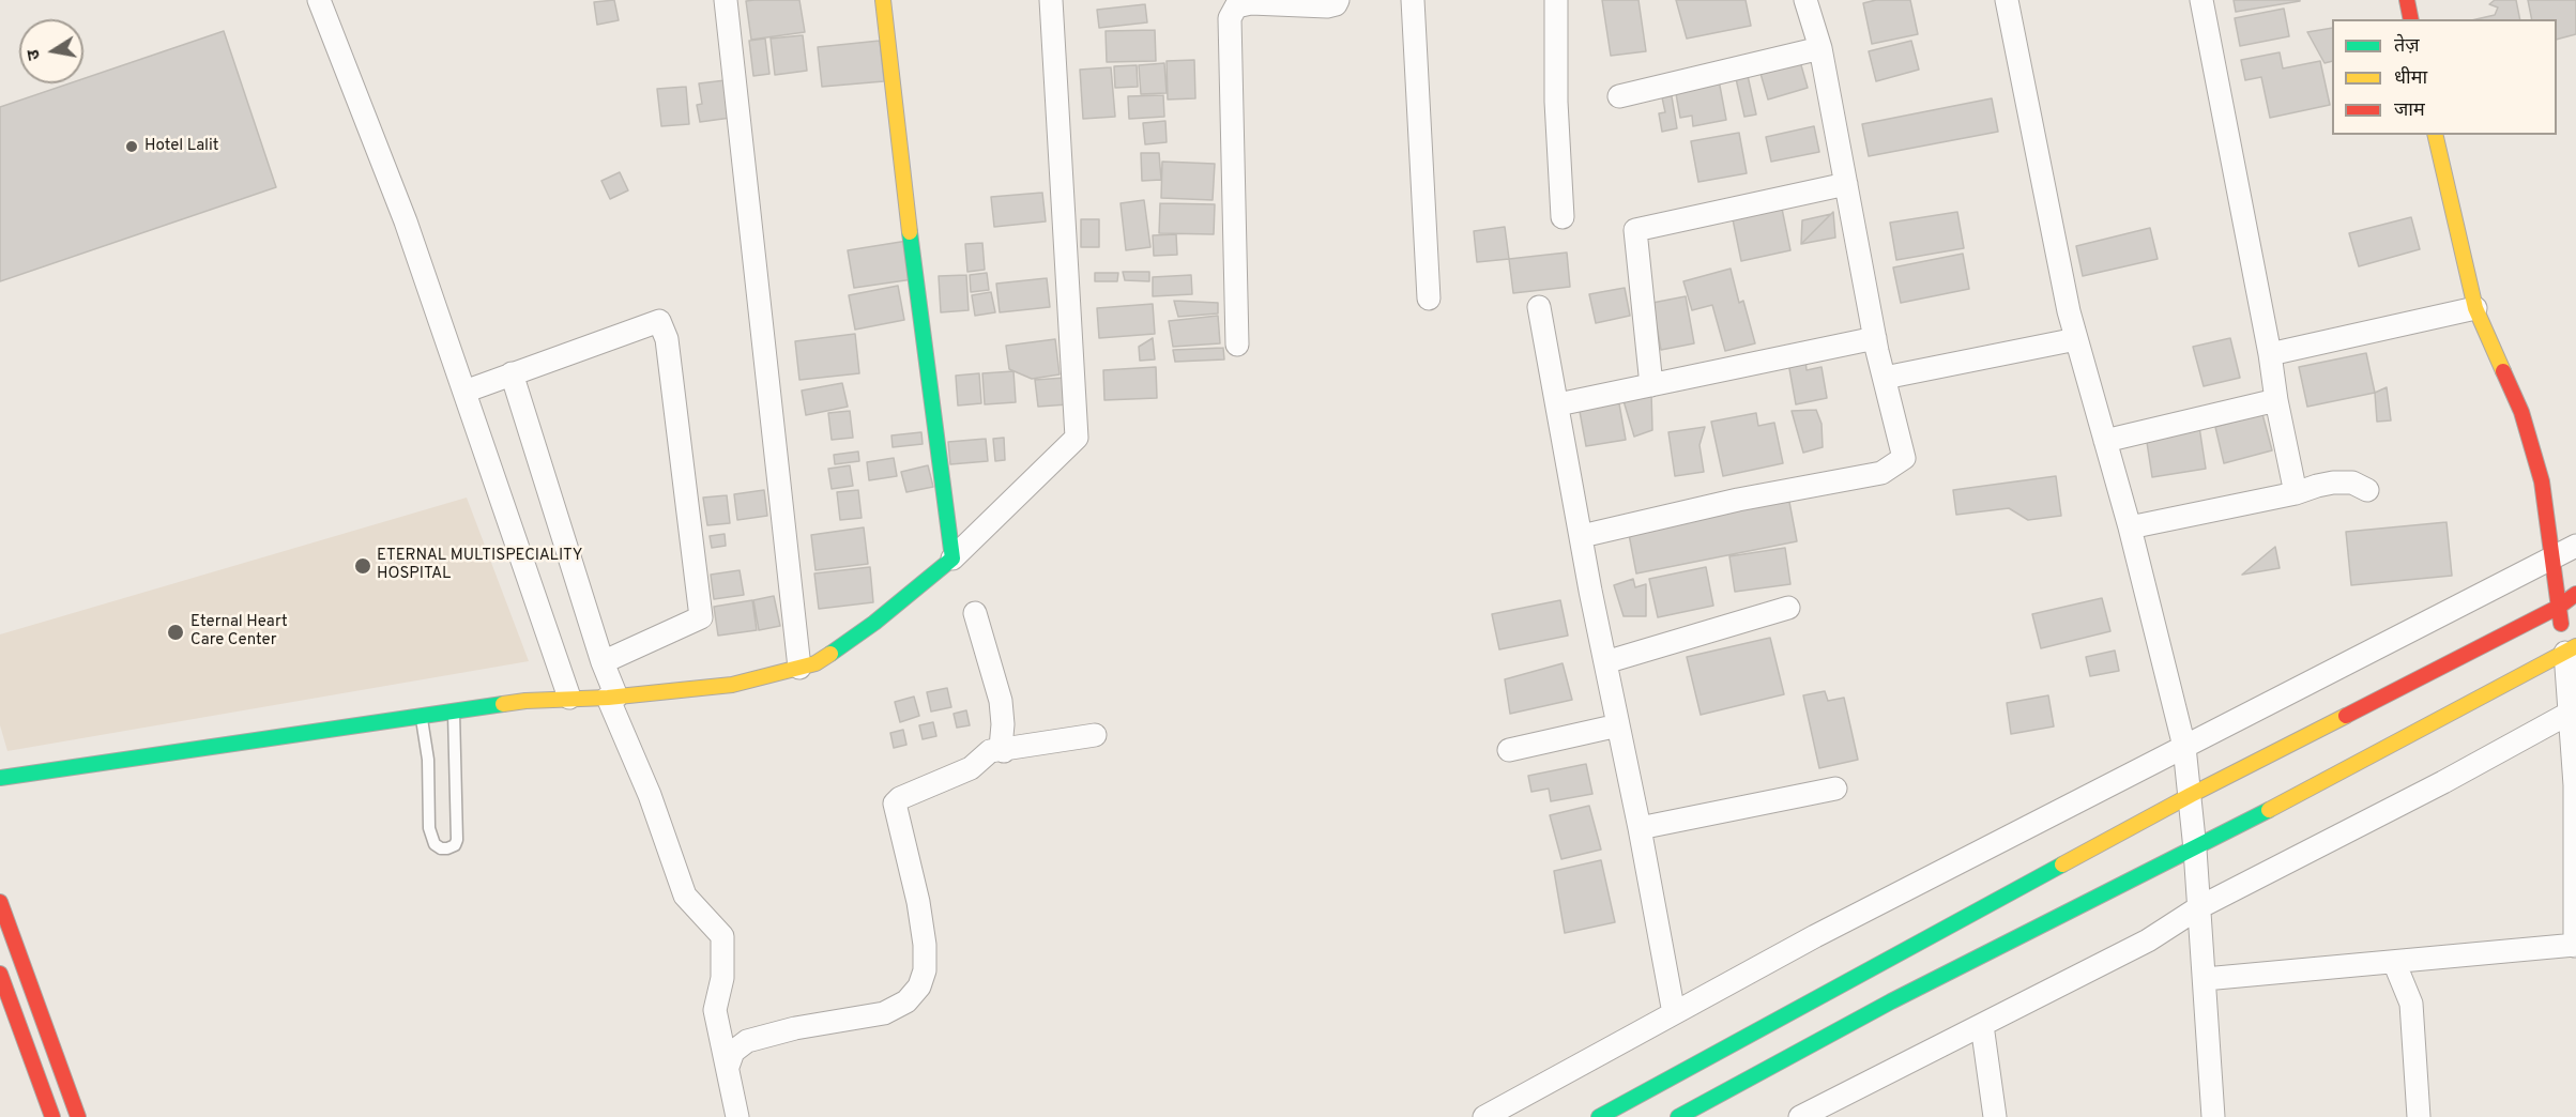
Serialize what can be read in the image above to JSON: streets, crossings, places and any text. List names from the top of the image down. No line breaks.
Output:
{"places":["Hotel Lalit","ETERNAL MULTISPECIALITY HOSPITAL","Eternal Heart Care Center"],"legend":["तेज़","धीमा","जाम"],"north":"left"}
